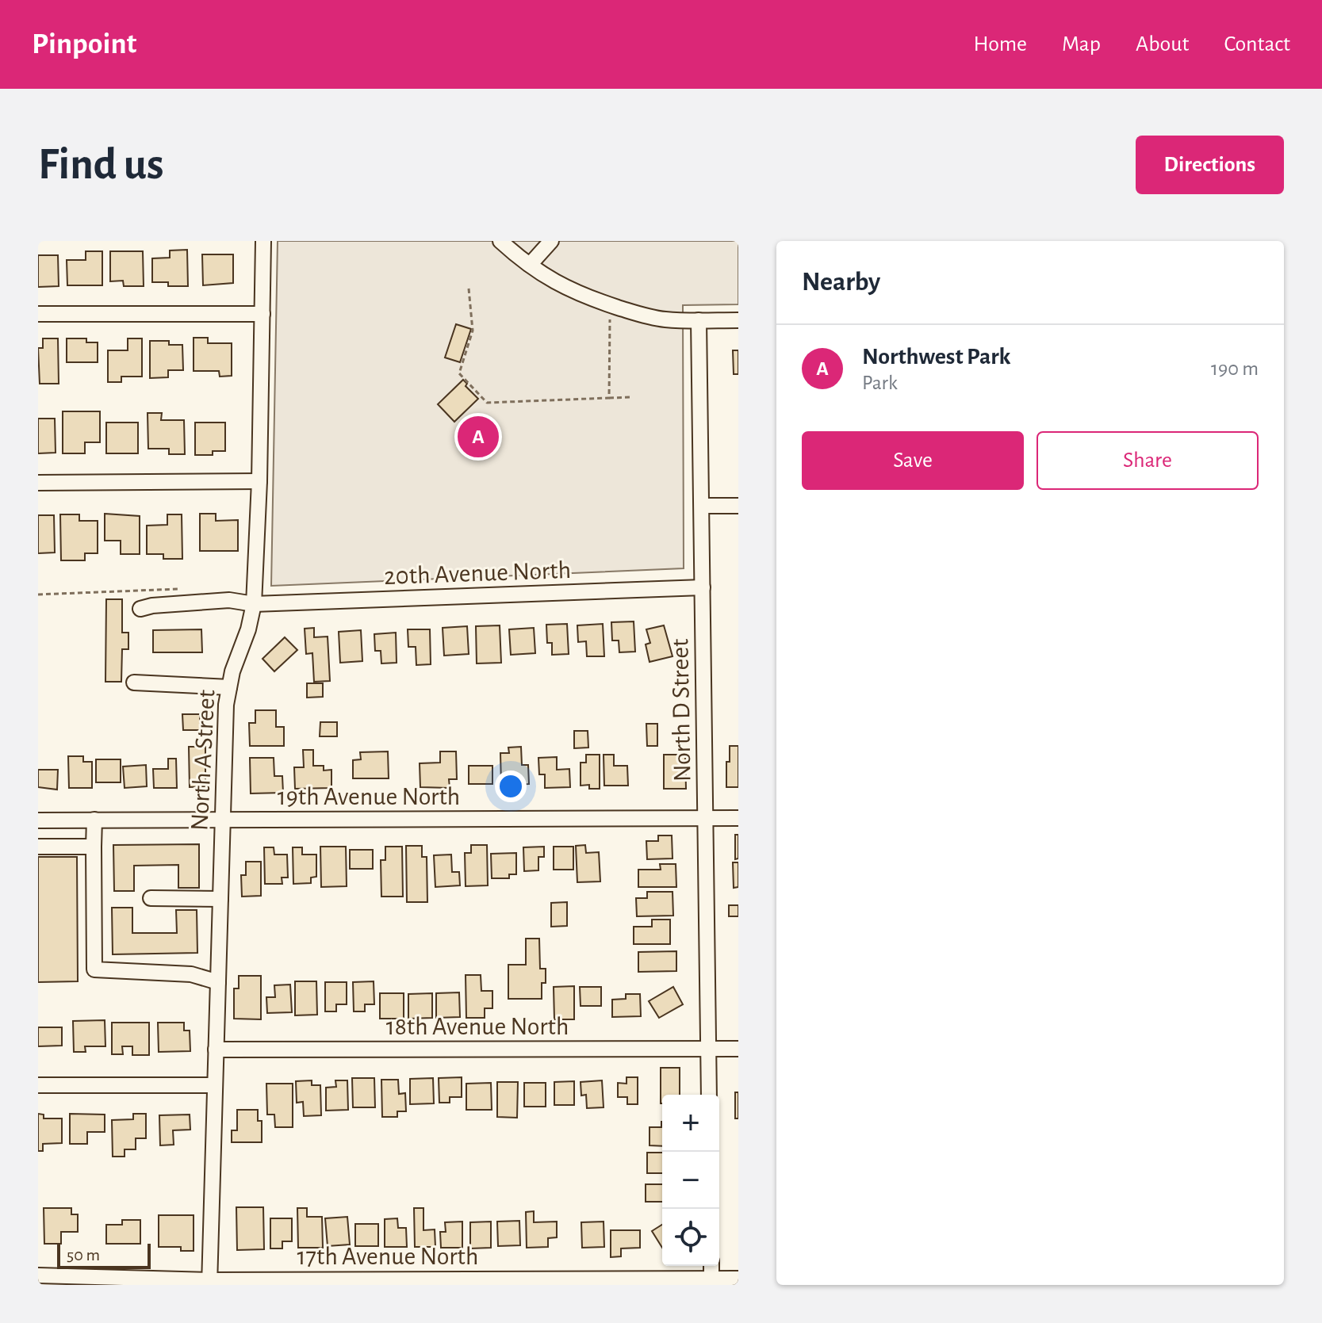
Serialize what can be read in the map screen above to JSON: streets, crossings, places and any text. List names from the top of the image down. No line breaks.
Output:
{"streets":{"street":["20th Avenue North","North D Street","North A Street","19th Avenue North","18th Avenue North","17th Avenue North"]},"crossings":[["20th Avenue North","North D Street"],["20th Avenue North","North A Street"],["North D Street","19th Avenue North"],["North D Street","18th Avenue North"],["North A Street","19th Avenue North"],["North A Street","18th Avenue North"],["North A Street","17th Avenue North"]],"scale_bar":"50 m","page":{"header":"Pinpoint","nav":["Home","Map","About","Contact"],"buttons":["Directions",["Save","Share"]],"title":"Find us","heading":"Nearby","list":[{"mark":"A","name":"Northwest Park","note":"Park","value":"190 m"}],"pins":"A","map_buttons":["+","−"],"scale":"50 m"}}
